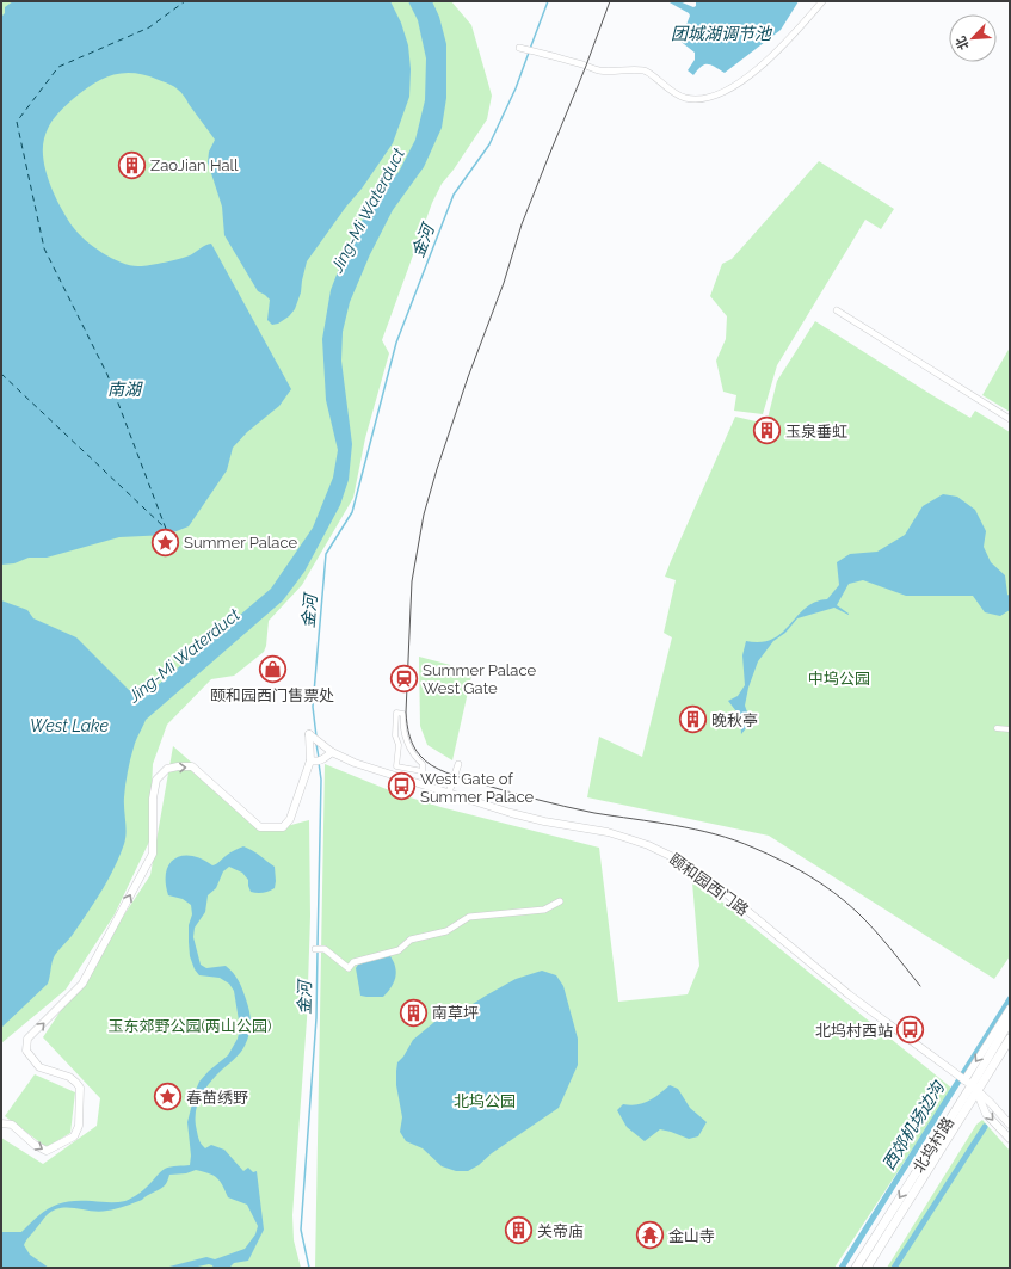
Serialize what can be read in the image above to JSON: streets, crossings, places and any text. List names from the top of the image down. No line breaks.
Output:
{"streets":{"main road":["北坞村路"],"street":["颐和园西门路"]},"crossings":[["颐和园西门路","北坞村路"]],"one_way":["北坞村路"],"water":["团城湖调节池","Jing-Mi Waterduct","金河","南湖","West Lake","西郊机场边沟"],"parks":["中坞公园","玉东郊野公园(两山公园)","北坞公园"],"places":{"building":["ZaoJian Hall","玉泉垂虹","晚秋亭","南草坪","关帝庙"],"place":["Summer Palace","春苗绣野"],"shop":["颐和园西门售票处"],"station":["Summer Palace West Gate"],"bus stop":["West Gate of Summer Palace","北坞村西站"],"temple":["金山寺"]},"north":"bottom left"}
